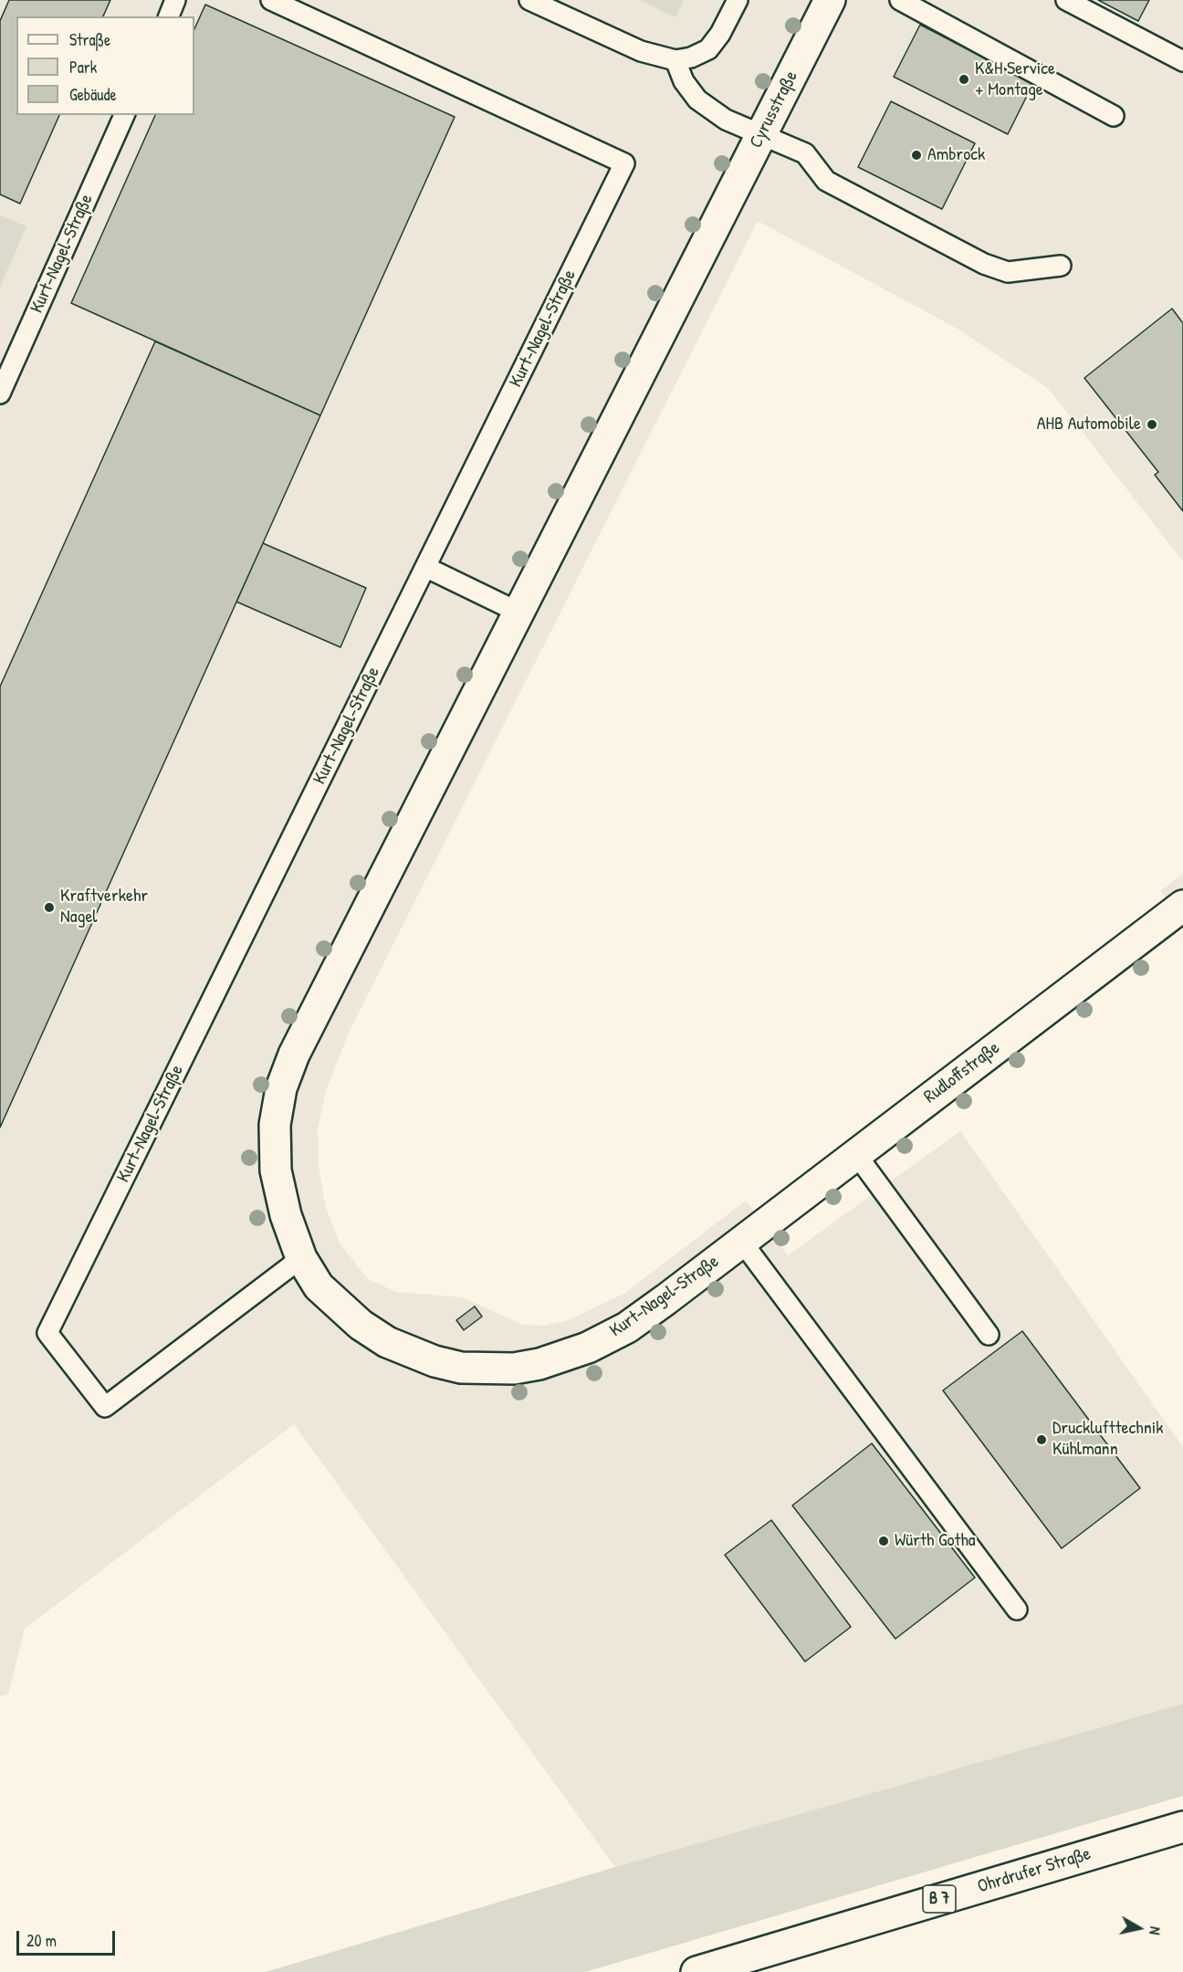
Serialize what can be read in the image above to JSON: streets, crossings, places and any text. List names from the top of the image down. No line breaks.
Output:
{"streets":{"street":["Cyrusstraße","Kurt-Nagel-Straße","Rudloffstraße","Ohrdrufer Straße","B 7"]},"crossings":[["Cyrusstraße","Kurt-Nagel-Straße"],["Kurt-Nagel-Straße","Rudloffstraße"]],"places":["K&H Service + Montage","Ambrock","AHB Automobile","Kraftverkehr Nagel","Drucklufttechnik Kühlmann","Würth Gotha"],"legend":["Straße","Park","Gebäude"],"scale_bar":"20 m","north":"right"}
